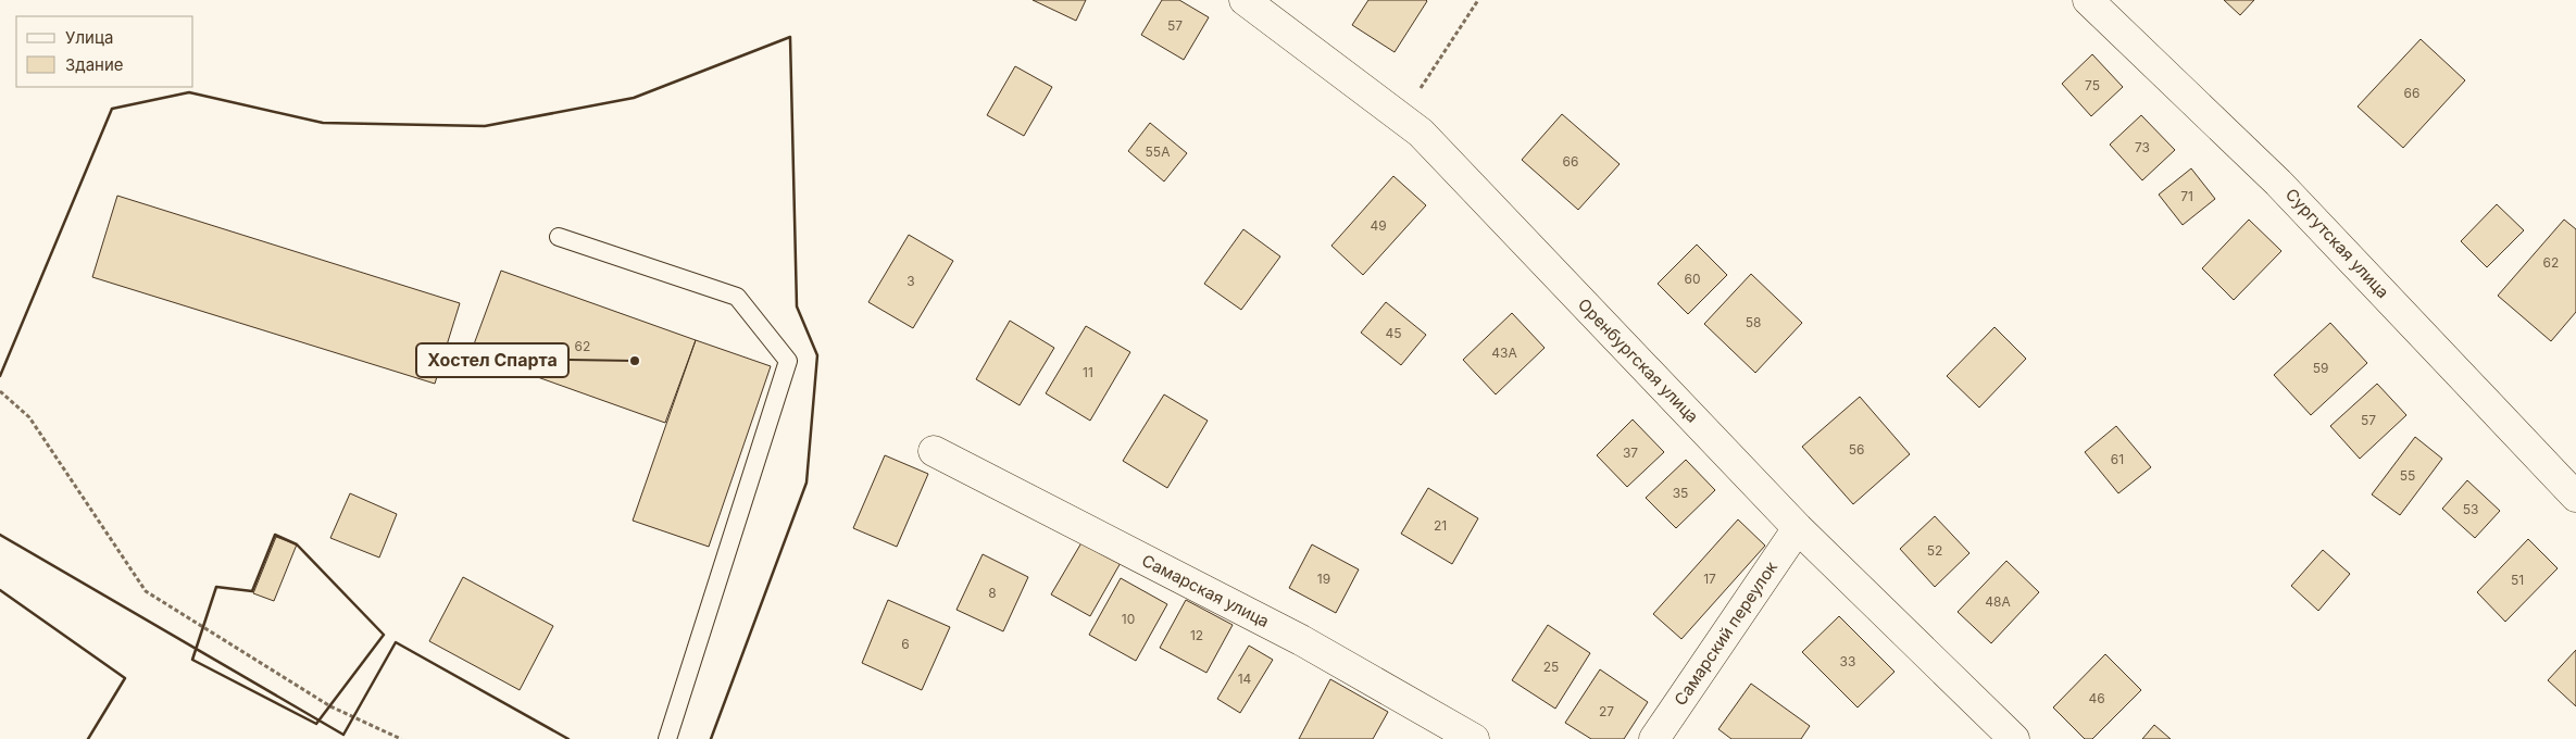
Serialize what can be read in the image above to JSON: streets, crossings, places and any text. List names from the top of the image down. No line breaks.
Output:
{"streets":{"street":["Сургутская улица","Оренбургская улица","Самарская улица","Самарский переулок"]},"crossings":[["Оренбургская улица","Самарский переулок"]],"places":["Хостел Спарта"],"house_numbers":["57","75","66","73","55А","66","71","49","62","60","3","58","45","62","43А","59","11","57","56","37","61","55","35","53","21","52","19","17","51","8","48А","10","12","6","33","25","14","46","27"],"legend":["Улица","Здание"]}
